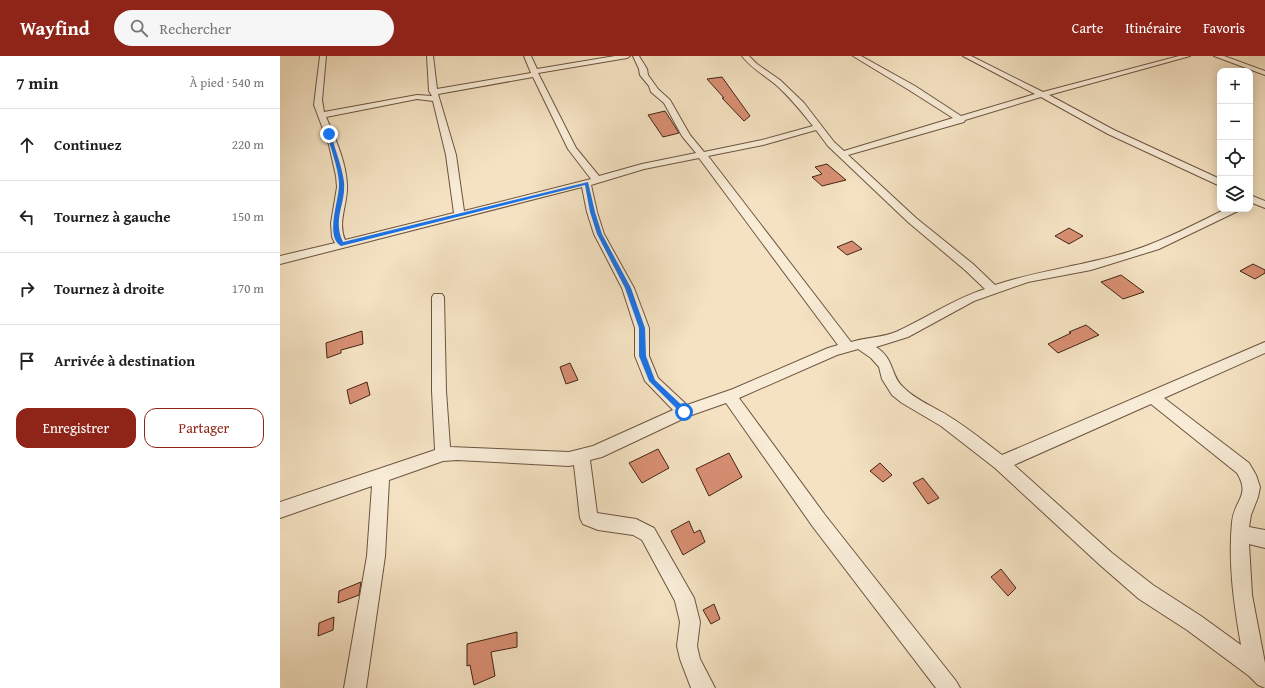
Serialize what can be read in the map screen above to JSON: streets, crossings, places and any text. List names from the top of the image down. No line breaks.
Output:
{"page":{"header":"Wayfind","search":"Rechercher","nav":["Carte","Itinéraire","Favoris"],"heading":["7 min","À pied · 540 m"],"map_buttons":["+","−"],"list":[["Continuez","220 m"],["Tournez à gauche","150 m"],["Tournez à droite","170 m"],"Arrivée à destination"],"buttons":["Enregistrer","Partager"]}}
